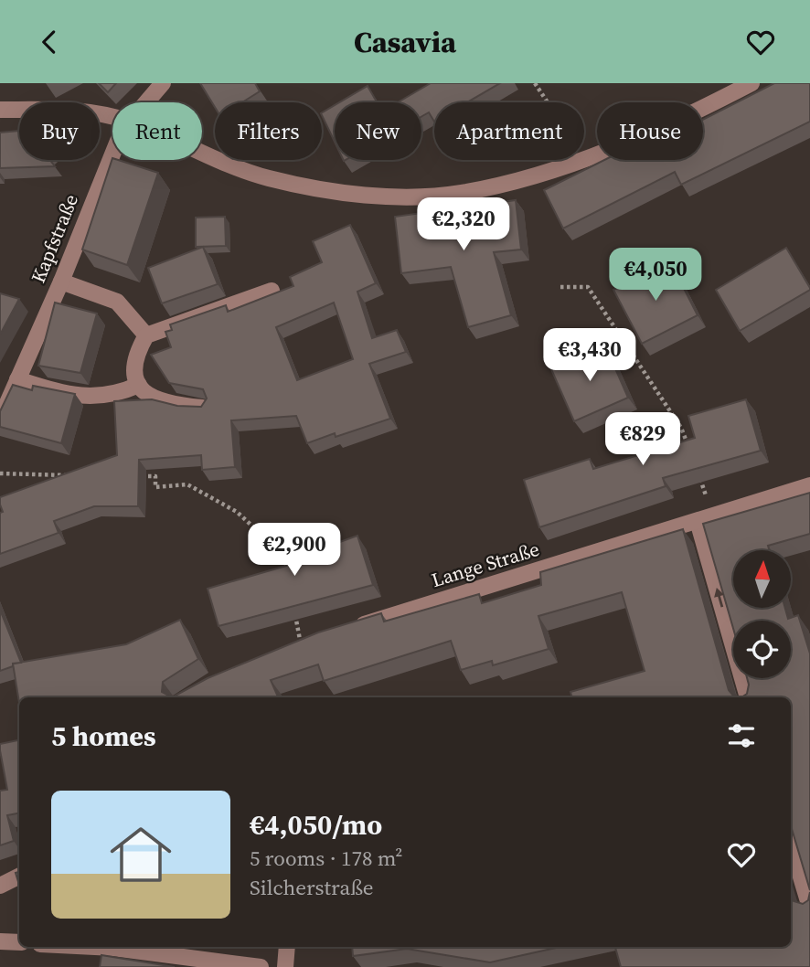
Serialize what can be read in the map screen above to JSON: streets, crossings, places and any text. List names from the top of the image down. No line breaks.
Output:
{"streets":{"street":["Kapfstraße","Lange Straße"]},"north":"top","page":{"header":"Casavia","chip":["Buy","Rent","Filters","New","Apartment","House"],"price":["€2,320","€4,050","€3,430","€829","€2,900"],"heading":"5 homes","list":[{"name":"€4,050/mo","note":"5 rooms · 178 m² · Silcherstraße"}]}}
